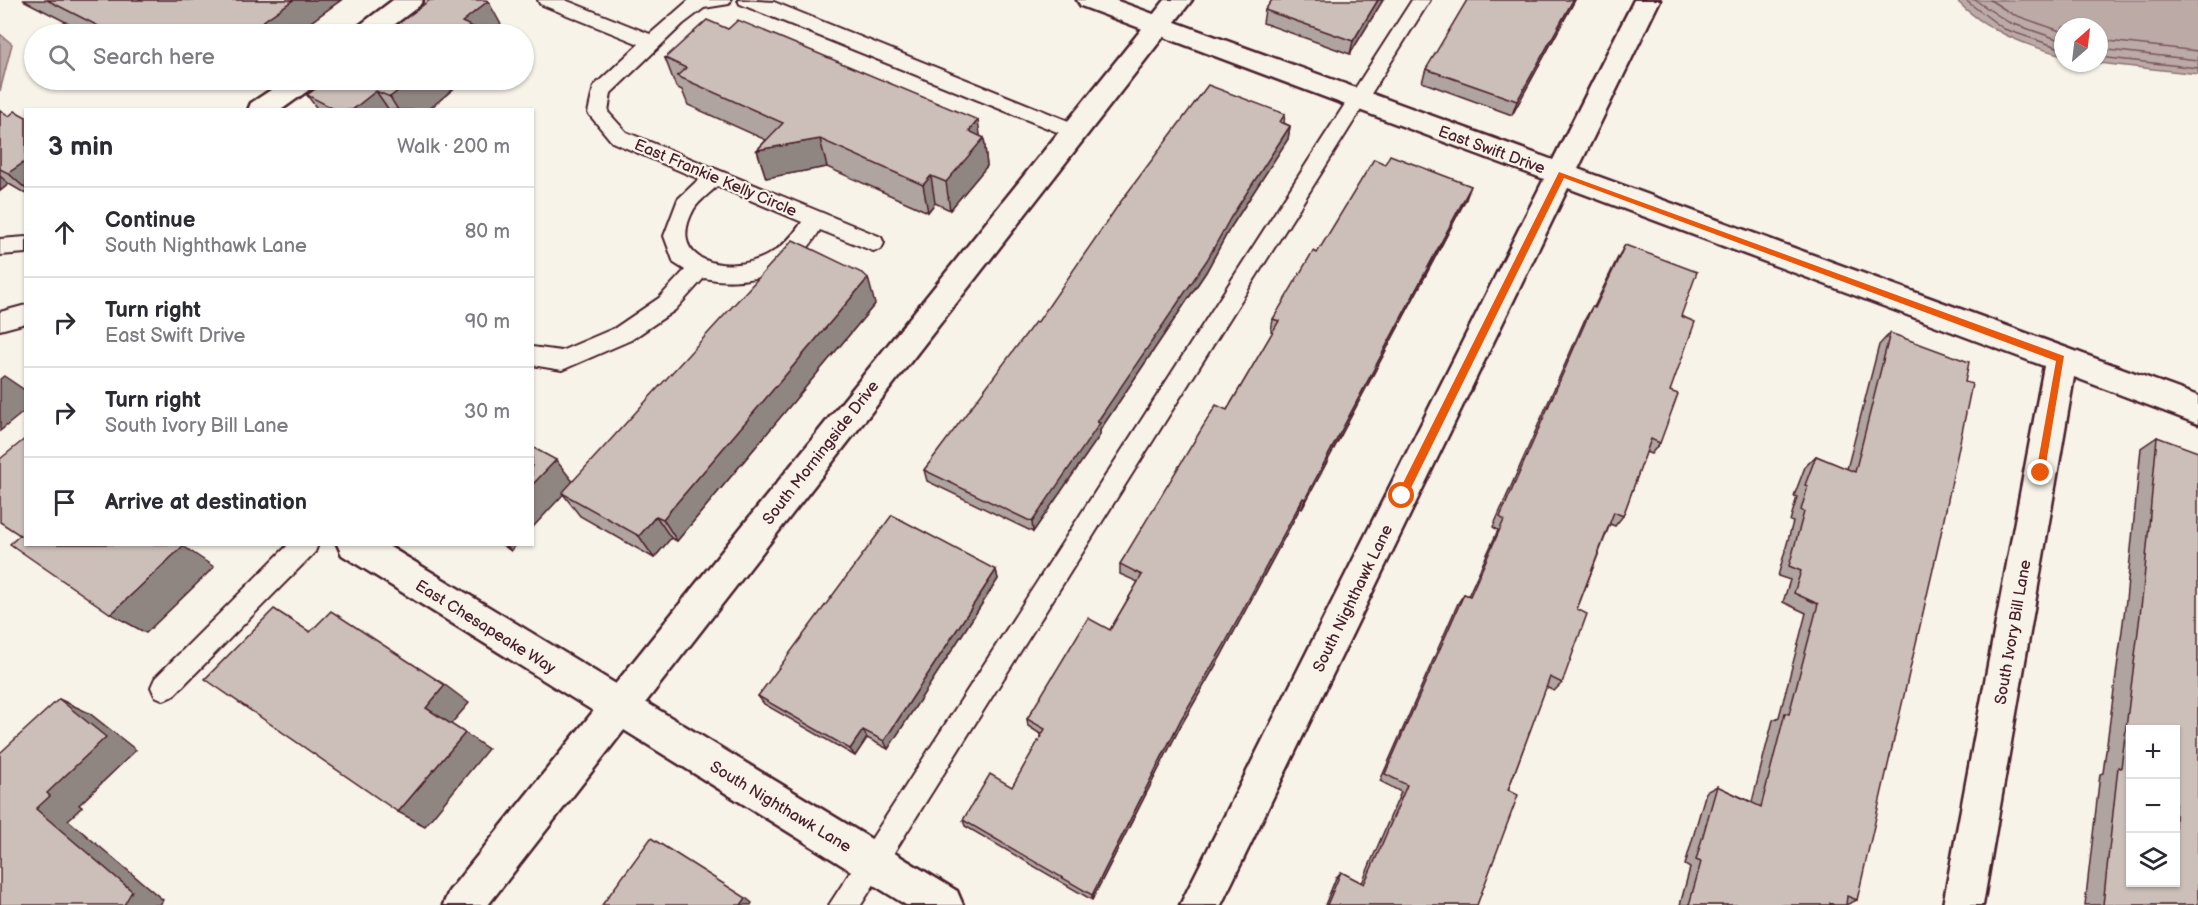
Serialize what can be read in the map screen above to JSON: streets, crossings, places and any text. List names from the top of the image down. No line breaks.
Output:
{"streets":{"street":["East Swift Drive","South Morningside Drive","South Nighthawk Lane","East Chesapeake Way","South Ivory Bill Lane"],"lane":["East Frankie Kelly Circle"]},"crossings":[["East Swift Drive","South Morningside Drive"],["East Swift Drive","South Nighthawk Lane"],["East Swift Drive","South Ivory Bill Lane"],["South Morningside Drive","South Nighthawk Lane"],["South Morningside Drive","East Chesapeake Way"],["South Nighthawk Lane","East Chesapeake Way"]],"north":"top right","page":{"search":"Search here","heading":["3 min","Walk · 200 m"],"list":[["Continue","South Nighthawk Lane","80 m"],["Turn right","East Swift Drive","90 m"],["Turn right","South Ivory Bill Lane","30 m"],"Arrive at destination"],"map_buttons":["+","−"]}}
